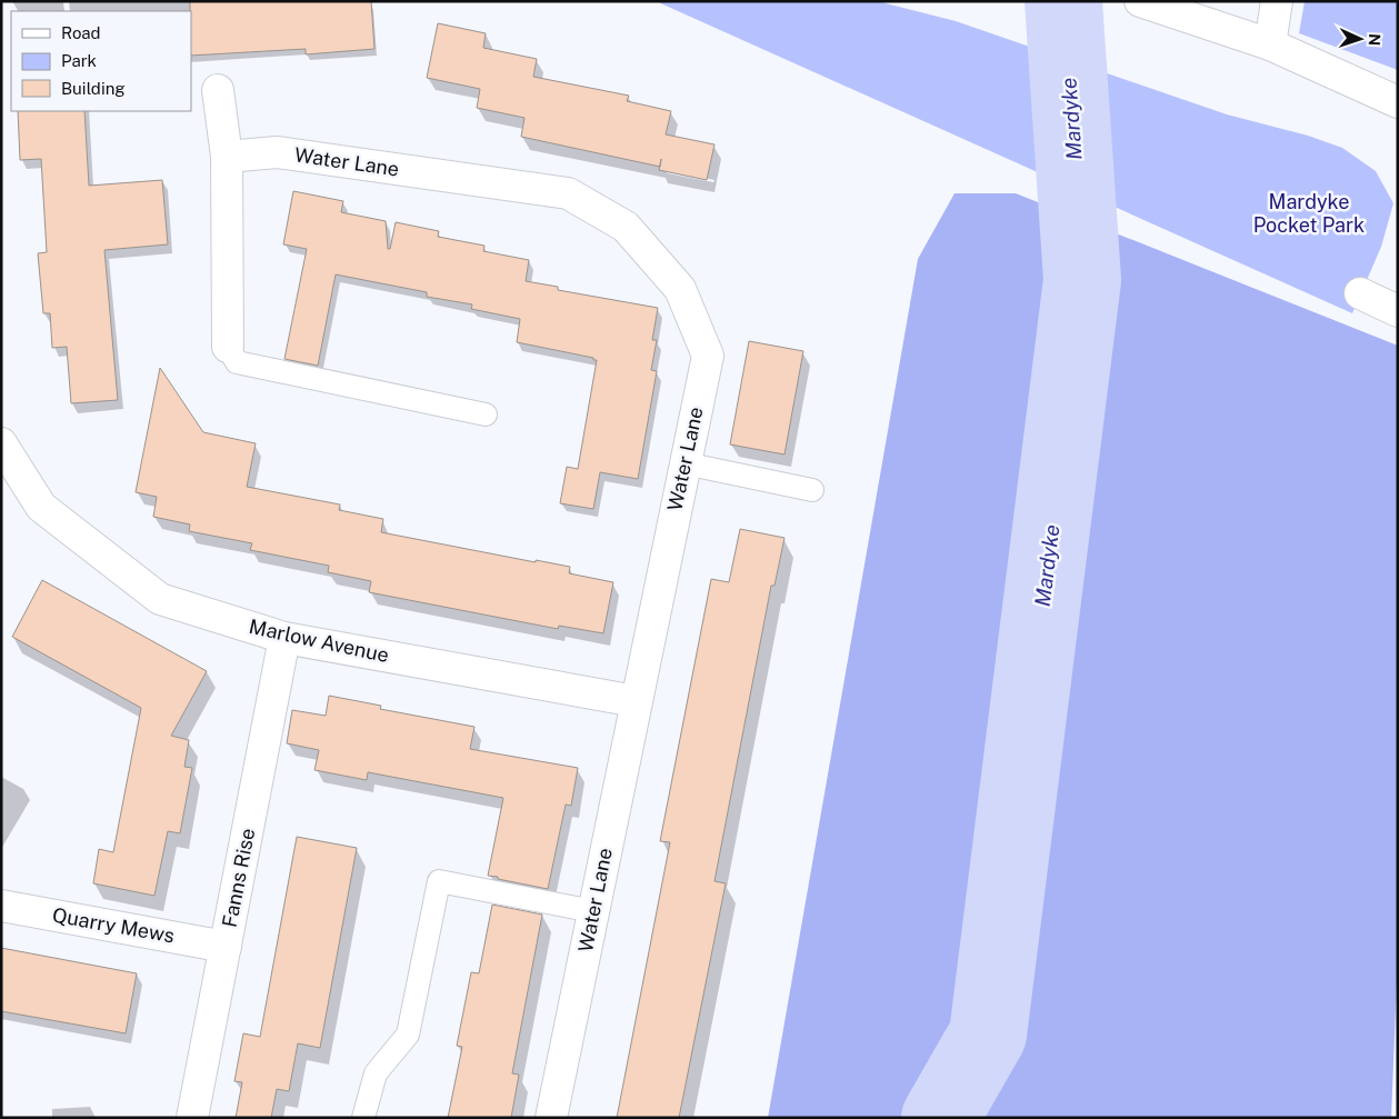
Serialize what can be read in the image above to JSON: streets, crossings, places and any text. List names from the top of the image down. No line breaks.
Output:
{"streets":{"street":["Water Lane","Marlow Avenue","Fanns Rise","Quarry Mews"]},"crossings":[["Water Lane","Marlow Avenue"],["Marlow Avenue","Fanns Rise"],["Fanns Rise","Quarry Mews"]],"water":["Mardyke"],"parks":["Mardyke Pocket Park"],"legend":["Road","Park","Building"],"north":"right"}
